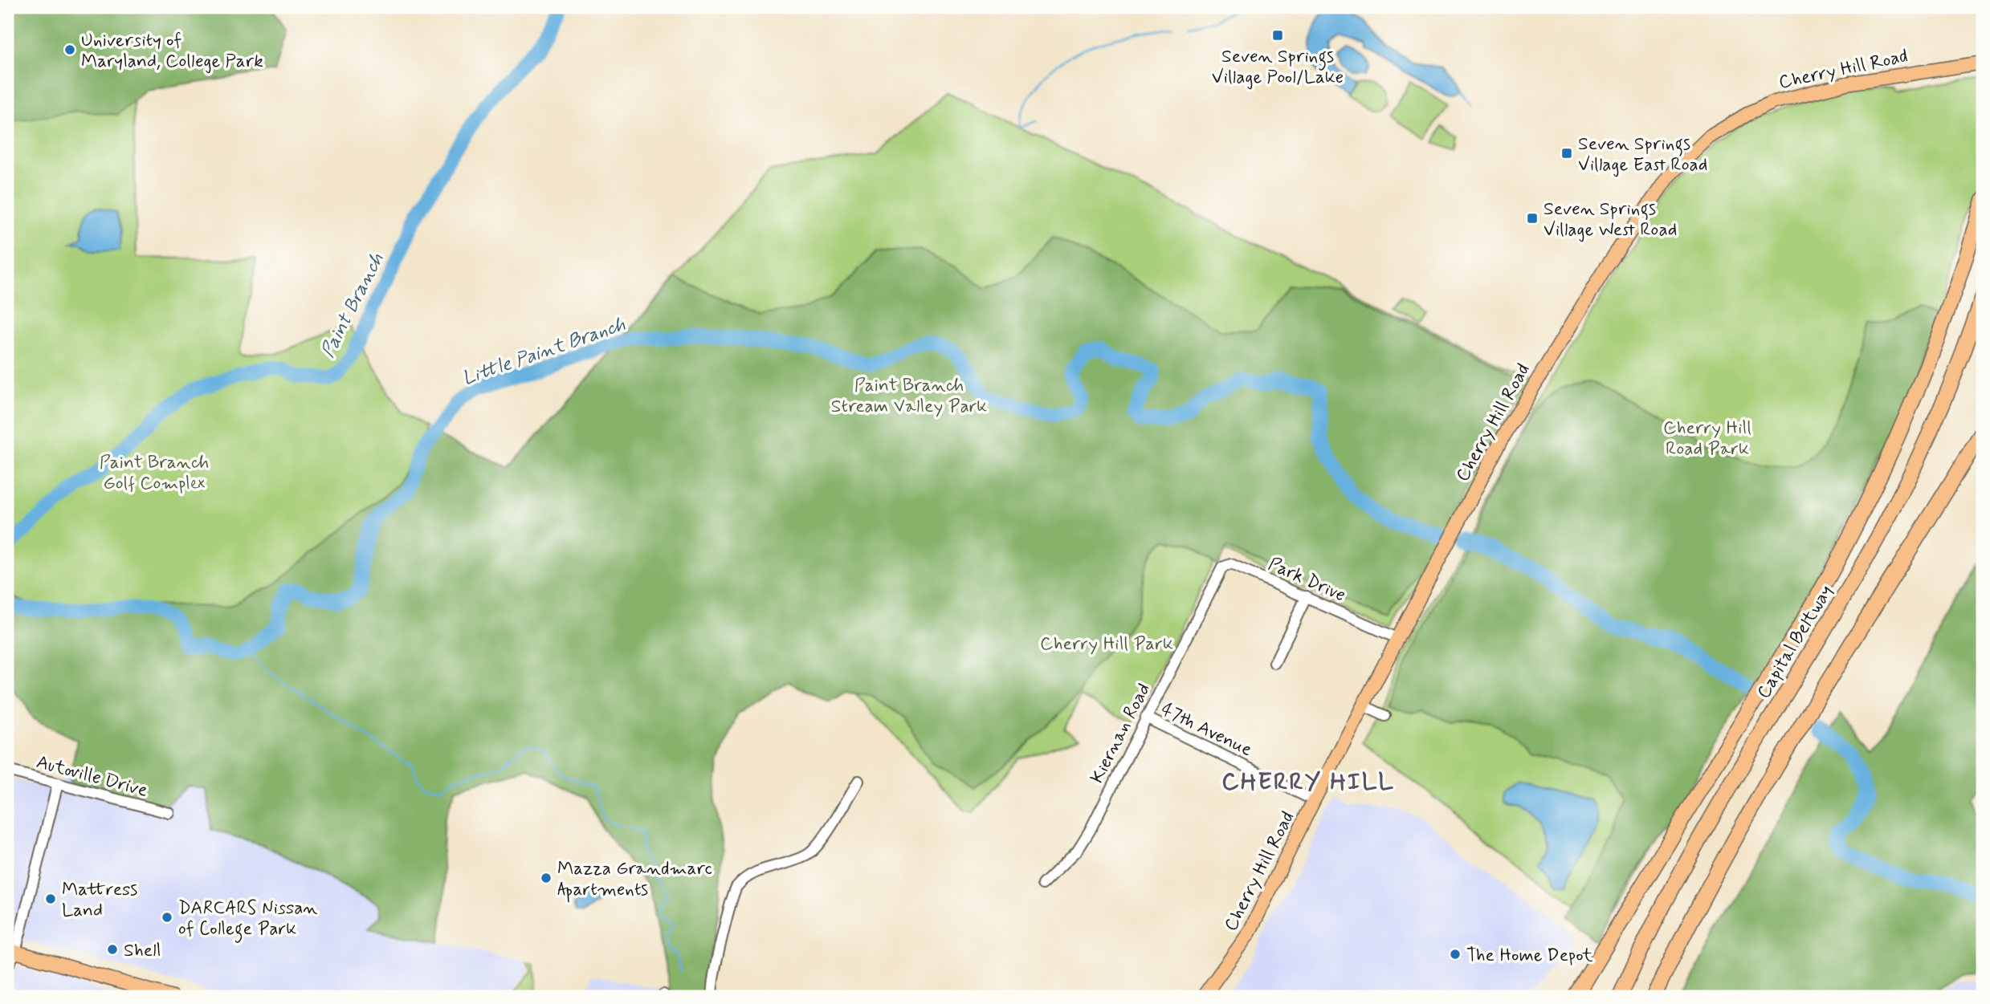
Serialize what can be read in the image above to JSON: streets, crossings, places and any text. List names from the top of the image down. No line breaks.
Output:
{"streets":{"highway":["Capital Beltway"],"main road":["Cherry Hill Road"],"street":["Park Drive","47th Avenue","Kiernan Road","Autoville Drive"]},"crossings":[["Cherry Hill Road","Park Drive"],["Cherry Hill Road","47th Avenue"],["Park Drive","Kiernan Road"],["47th Avenue","Kiernan Road"]],"districts":["CHERRY HILL"],"water":["Paint Branch","Little Paint Branch"],"parks":["Paint Branch Stream Valley Park","Cherry Hill Road Park","Paint Branch Golf Complex","Cherry Hill Park"],"places":{"transit":["Seven Springs Village Pool/Lake","Seven Springs Village East Road","Seven Springs Village West Road"],"other":["University of Maryland, College Park","Mazza Grandmarc Apartments","Mattress Land","DARCARS Nissan of College Park","Shell","The Home Depot"]}}
